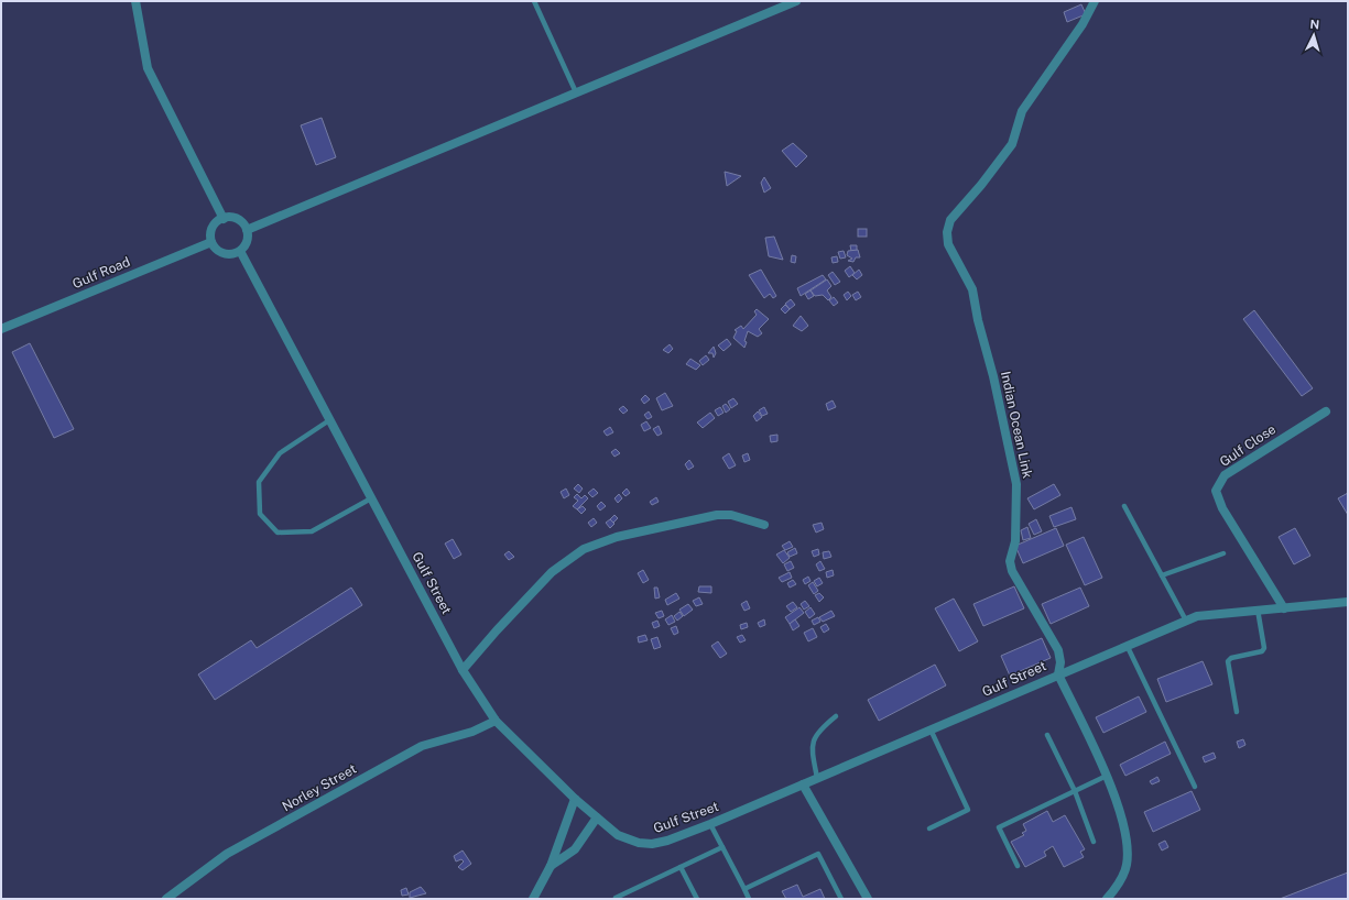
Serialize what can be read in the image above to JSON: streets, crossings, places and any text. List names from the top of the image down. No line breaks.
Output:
{"streets":{"street":["Gulf Road","Indian Ocean Link","Gulf Close","Gulf Street","Norley Street"]},"crossings":[["Gulf Road","Gulf Street"],["Indian Ocean Link","Gulf Street"],["Gulf Close","Gulf Street"],["Gulf Street","Norley Street"]],"north":"top"}
